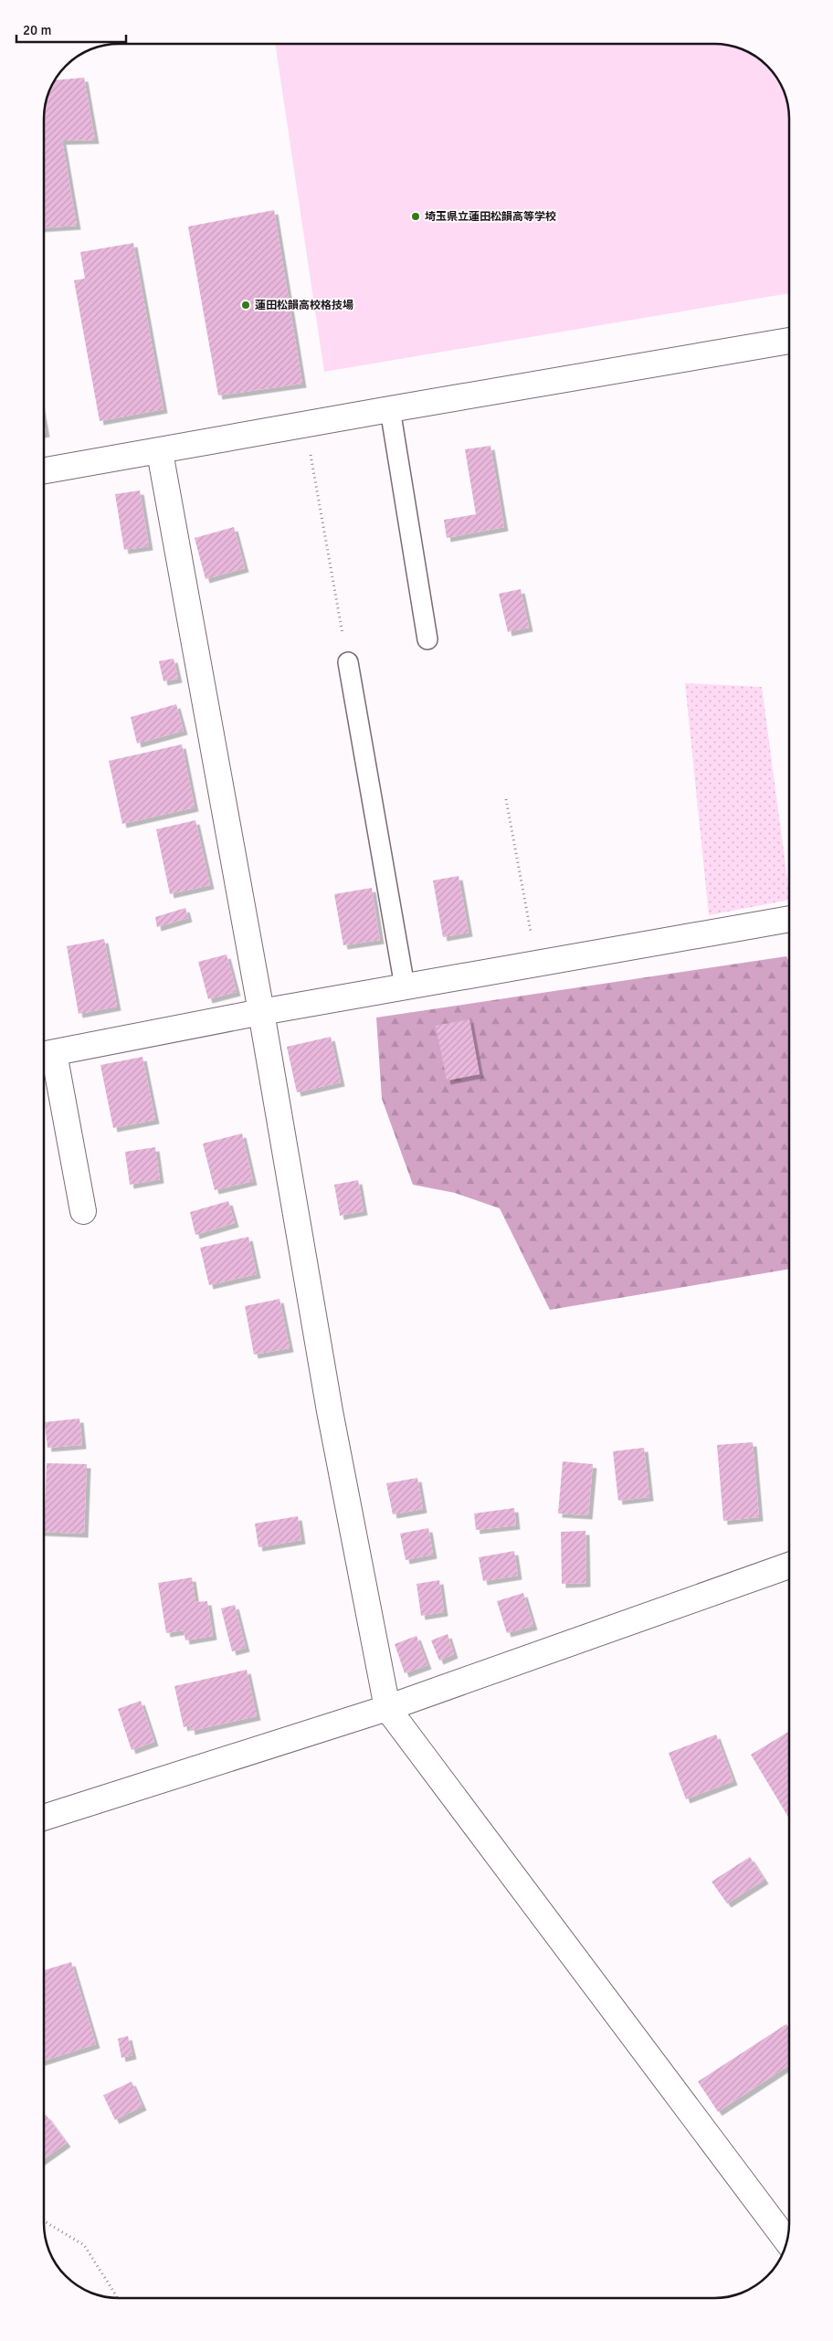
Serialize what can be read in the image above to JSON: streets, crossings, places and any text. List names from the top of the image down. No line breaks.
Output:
{"places":["埼玉県立蓮田松韻高等学校","蓮田松韻高校格技場"],"scale_bar":"20 m"}
